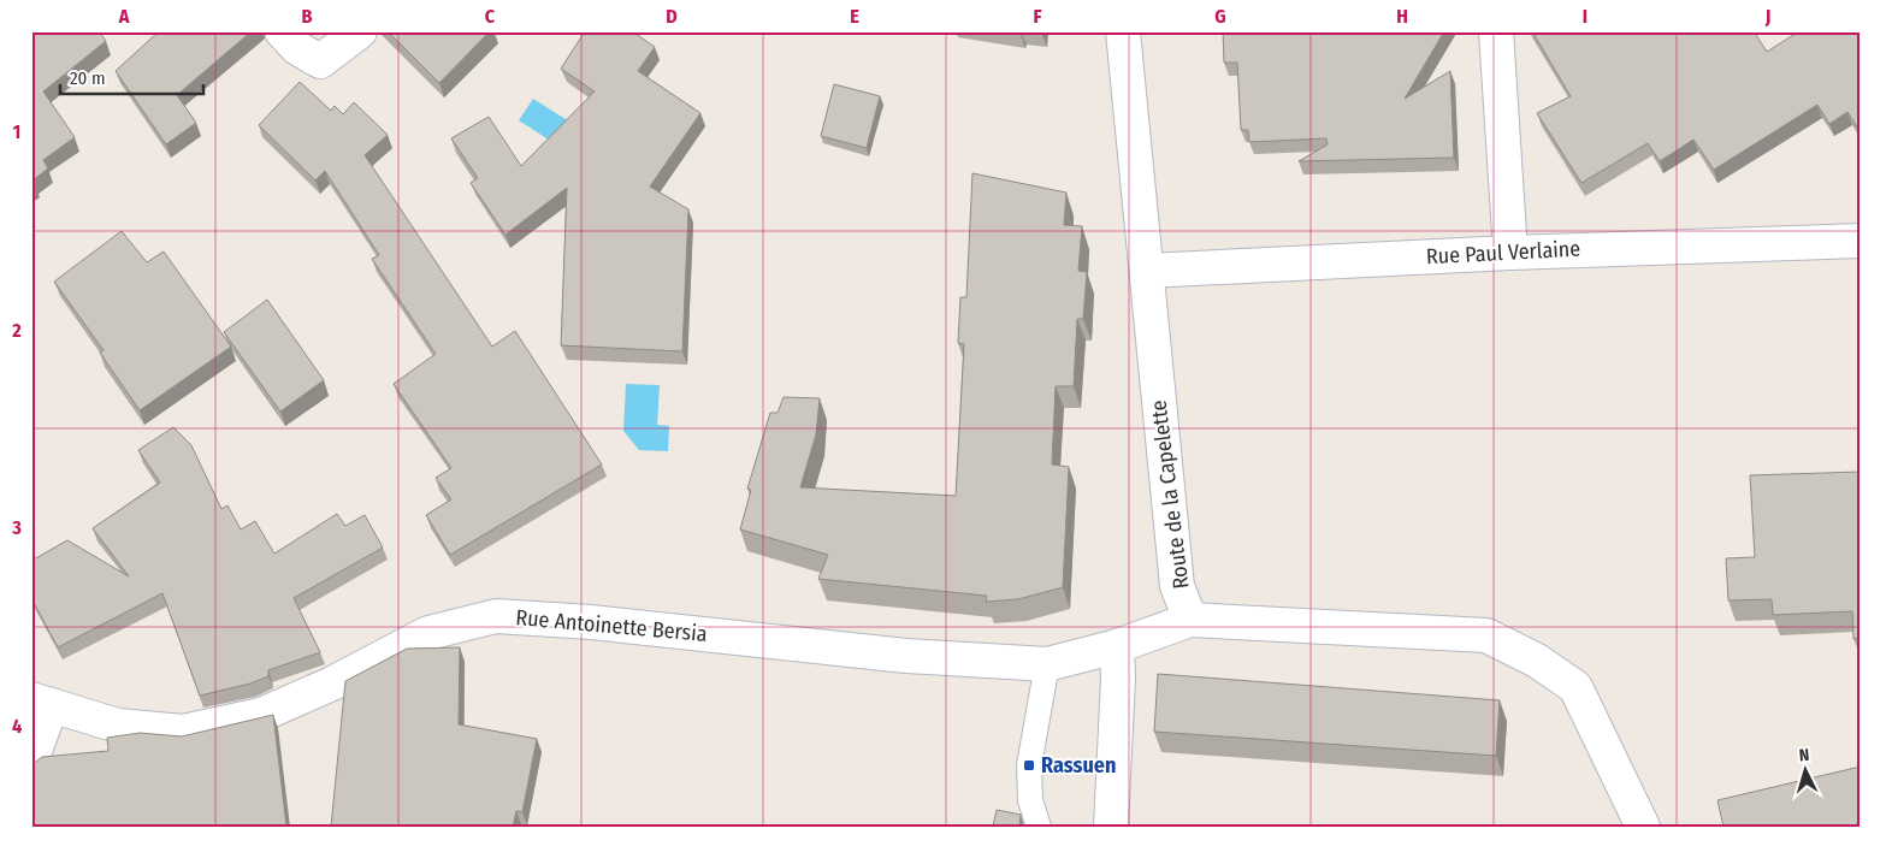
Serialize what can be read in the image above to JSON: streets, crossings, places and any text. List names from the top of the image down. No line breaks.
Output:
{"streets":{"street":["Rue Paul Verlaine","Route de la Capelette","Rue Antoinette Bersia"]},"crossings":[["Rue Paul Verlaine","Route de la Capelette"],["Route de la Capelette","Rue Antoinette Bersia"]],"places":{"transit":["Rassuen"]},"scale_bar":"20 m","north":"top","grid":{"columns":["A","B","C","D","E","F","G","H","I","J"],"rows":["1","2","3","4"]}}
